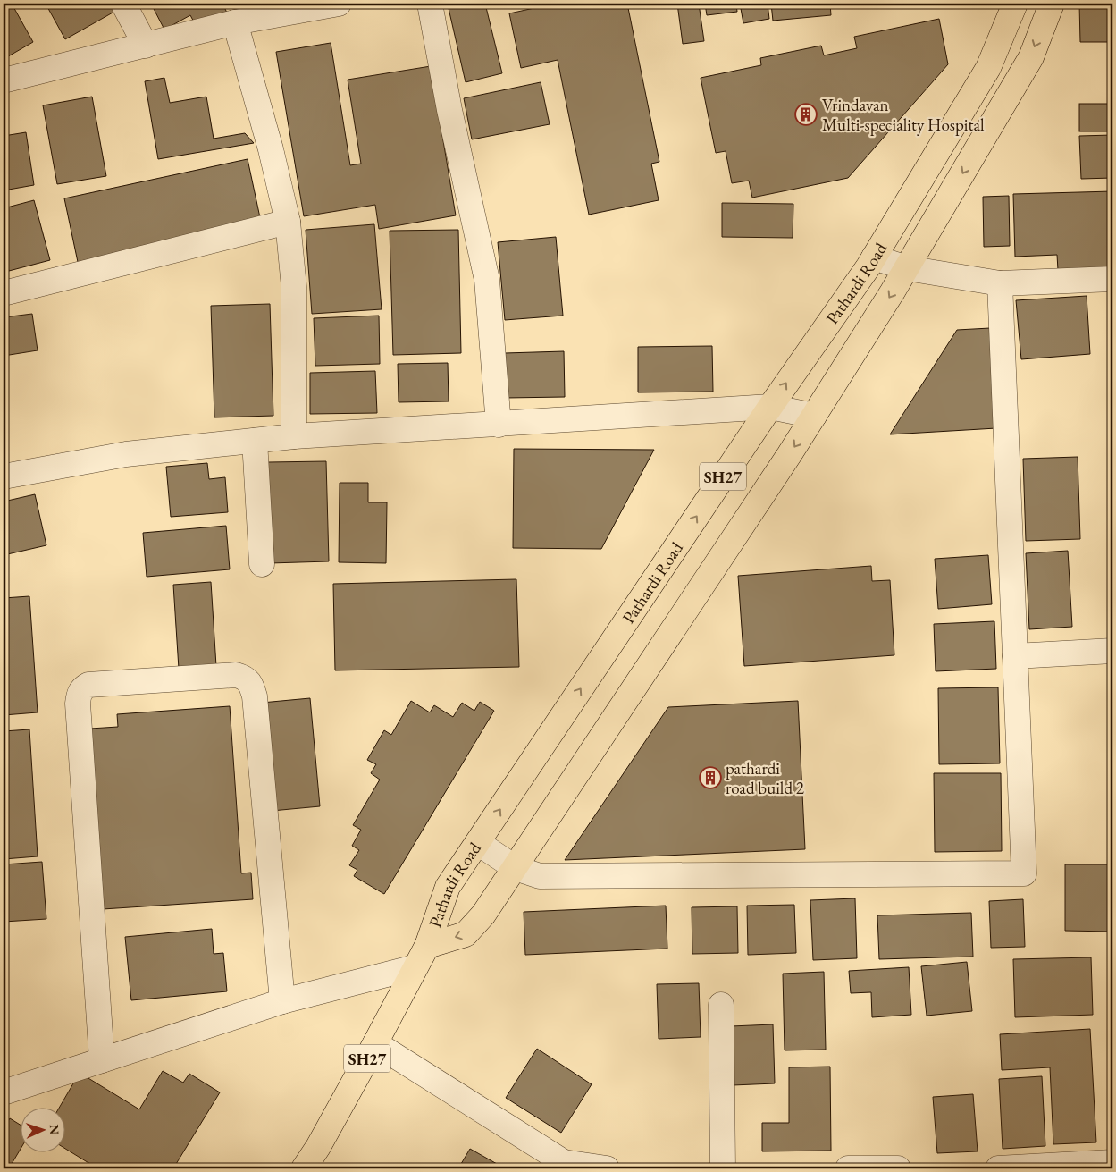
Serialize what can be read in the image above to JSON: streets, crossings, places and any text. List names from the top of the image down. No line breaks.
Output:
{"streets":{"main road":["Pathardi Road","SH27"]},"places":{"building":["Vrindavan Multi-speciality Hospital","pathardi road build 2"]},"north":"right"}
